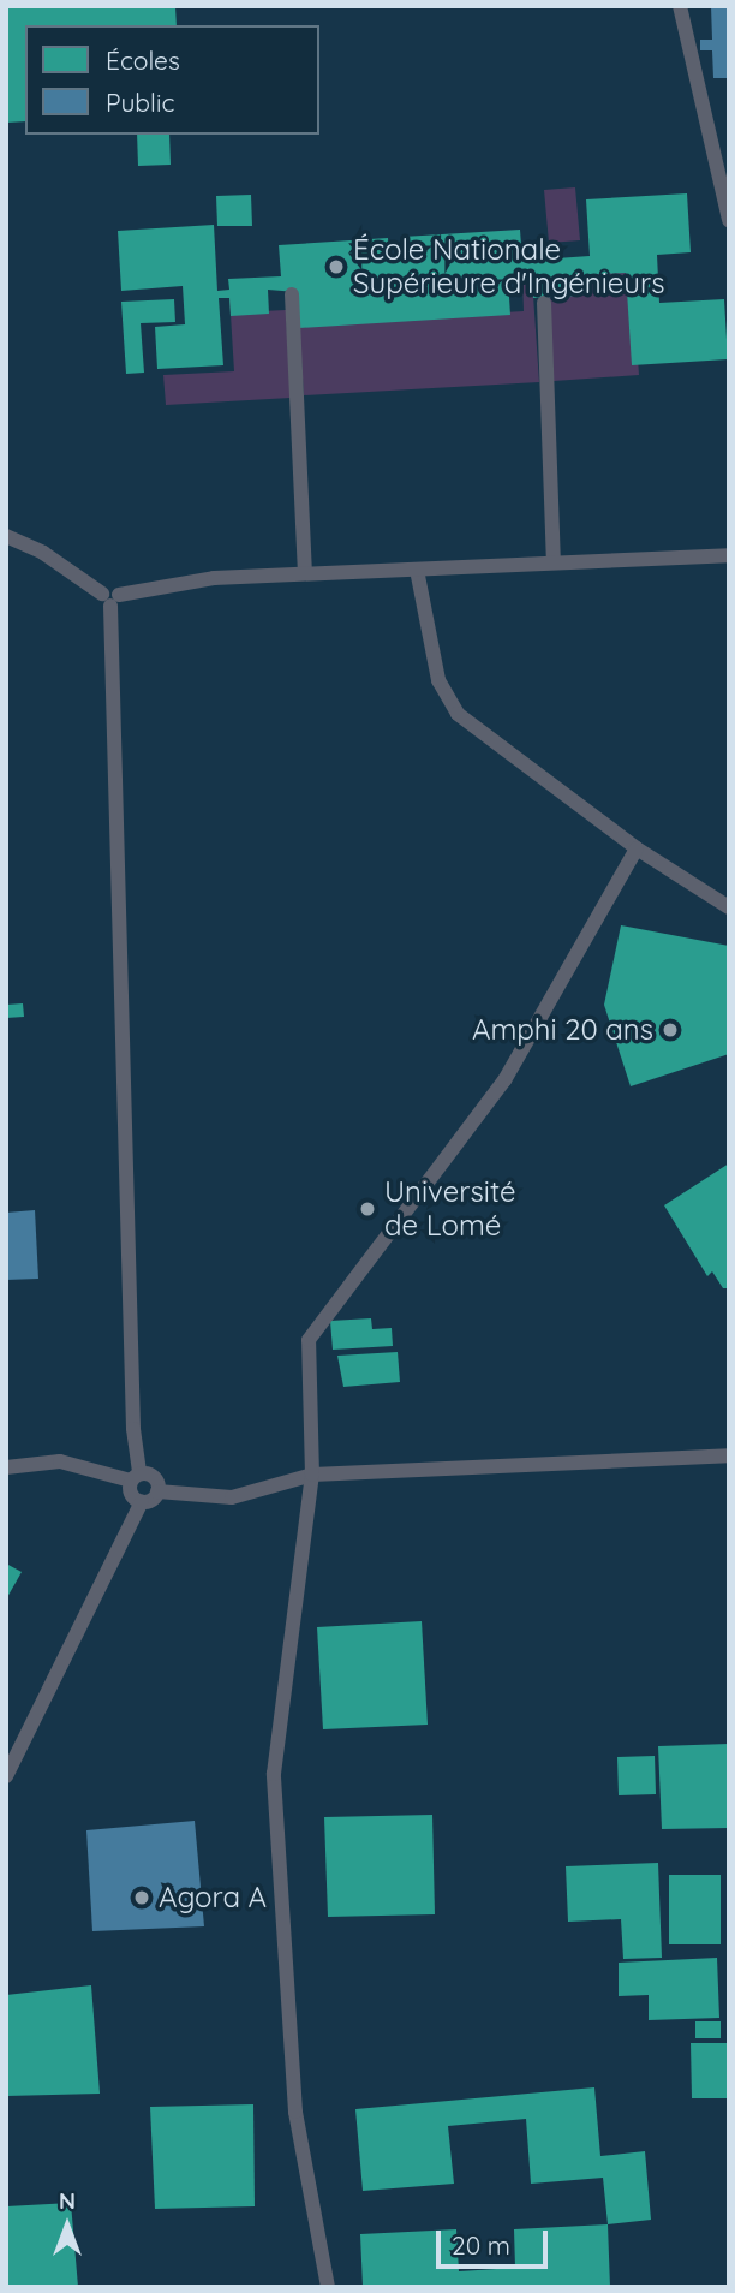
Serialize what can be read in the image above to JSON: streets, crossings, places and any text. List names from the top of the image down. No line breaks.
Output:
{"places":["École Nationale Supérieure d'Ingénieurs","Amphi 20 ans","Université de Lomé","Agora A"],"legend":["Écoles","Public"],"scale_bar":"20 m","north":"top"}
